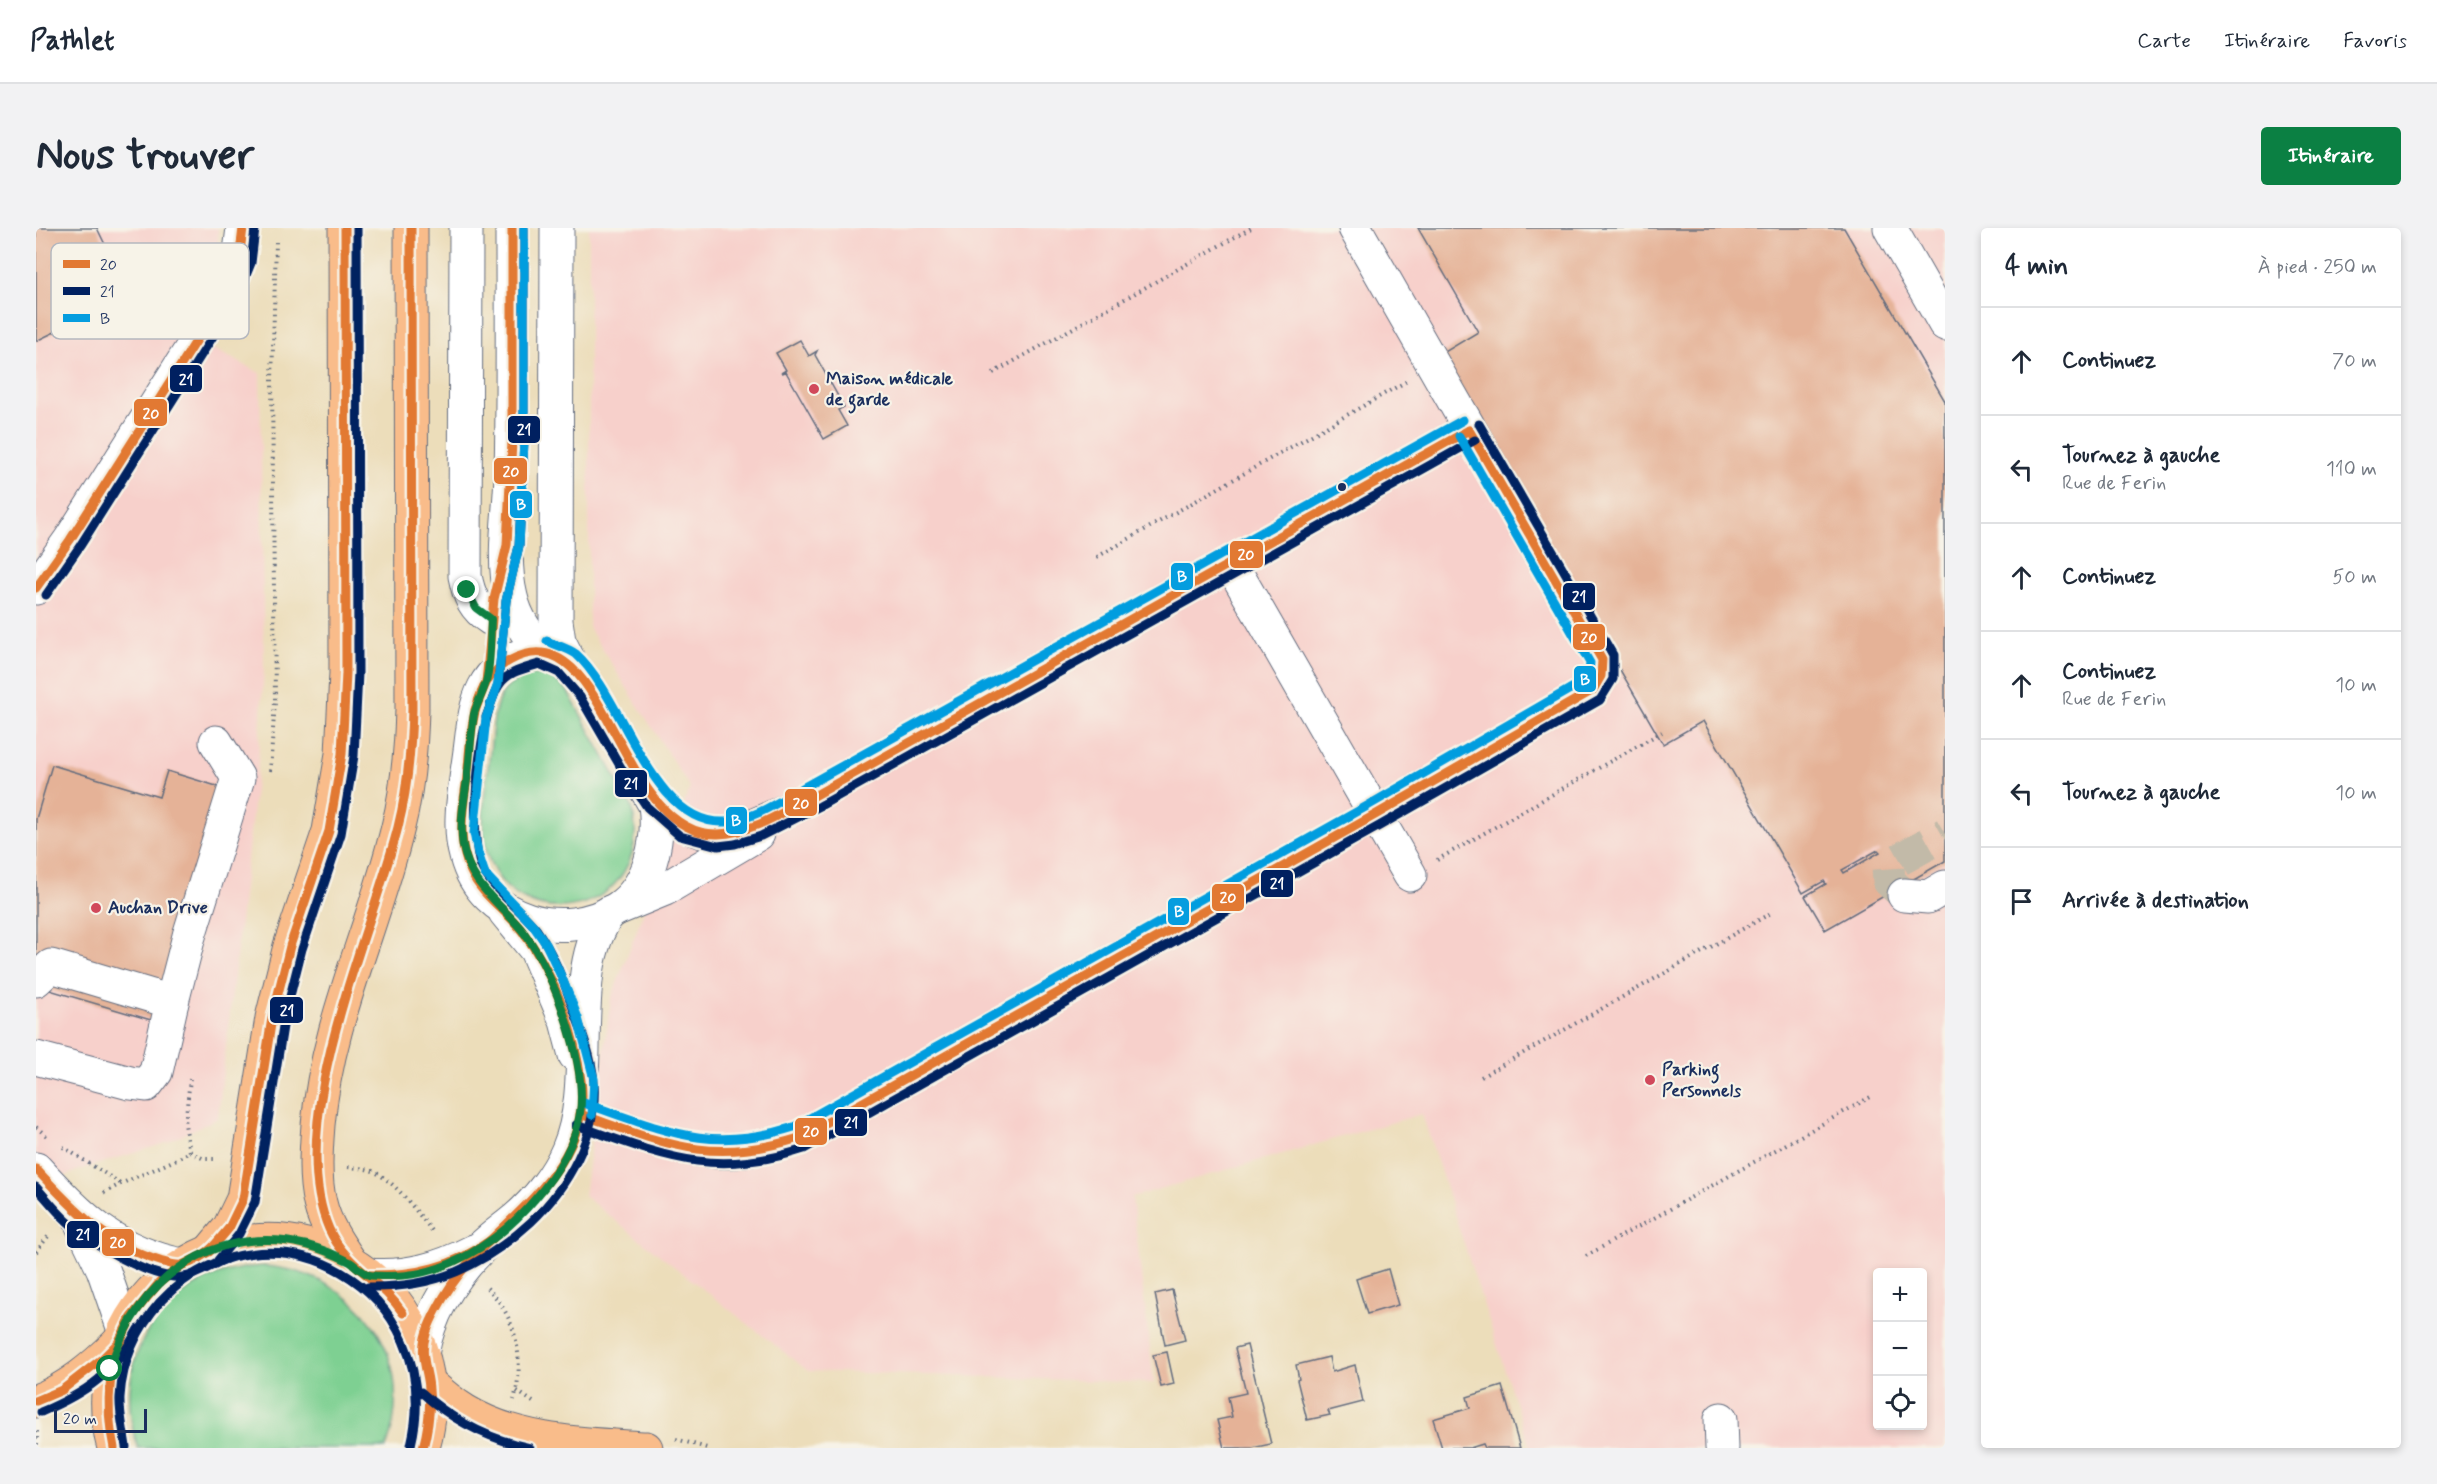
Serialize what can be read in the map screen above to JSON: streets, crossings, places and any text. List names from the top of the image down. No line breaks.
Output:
{"places":["Maison médicale de garde","Auchan Drive","Parking Personnels"],"lines":["transit line 20","transit line 21","transit line B"],"legend":["20","21","B"],"scale_bar":"20 m","page":{"header":"Pathlet","nav":["Carte","Itinéraire","Favoris"],"buttons":"Itinéraire","title":"Nous trouver","heading":["4 min","À pied · 250 m"],"list":[["Continuez","70 m"],["Tournez à gauche","Rue de Ferin","110 m"],["Continuez","50 m"],["Continuez","Rue de Ferin","10 m"],["Tournez à gauche","10 m"],"Arrivée à destination"],"map_buttons":["+","−"],"scale":"20 m"}}
